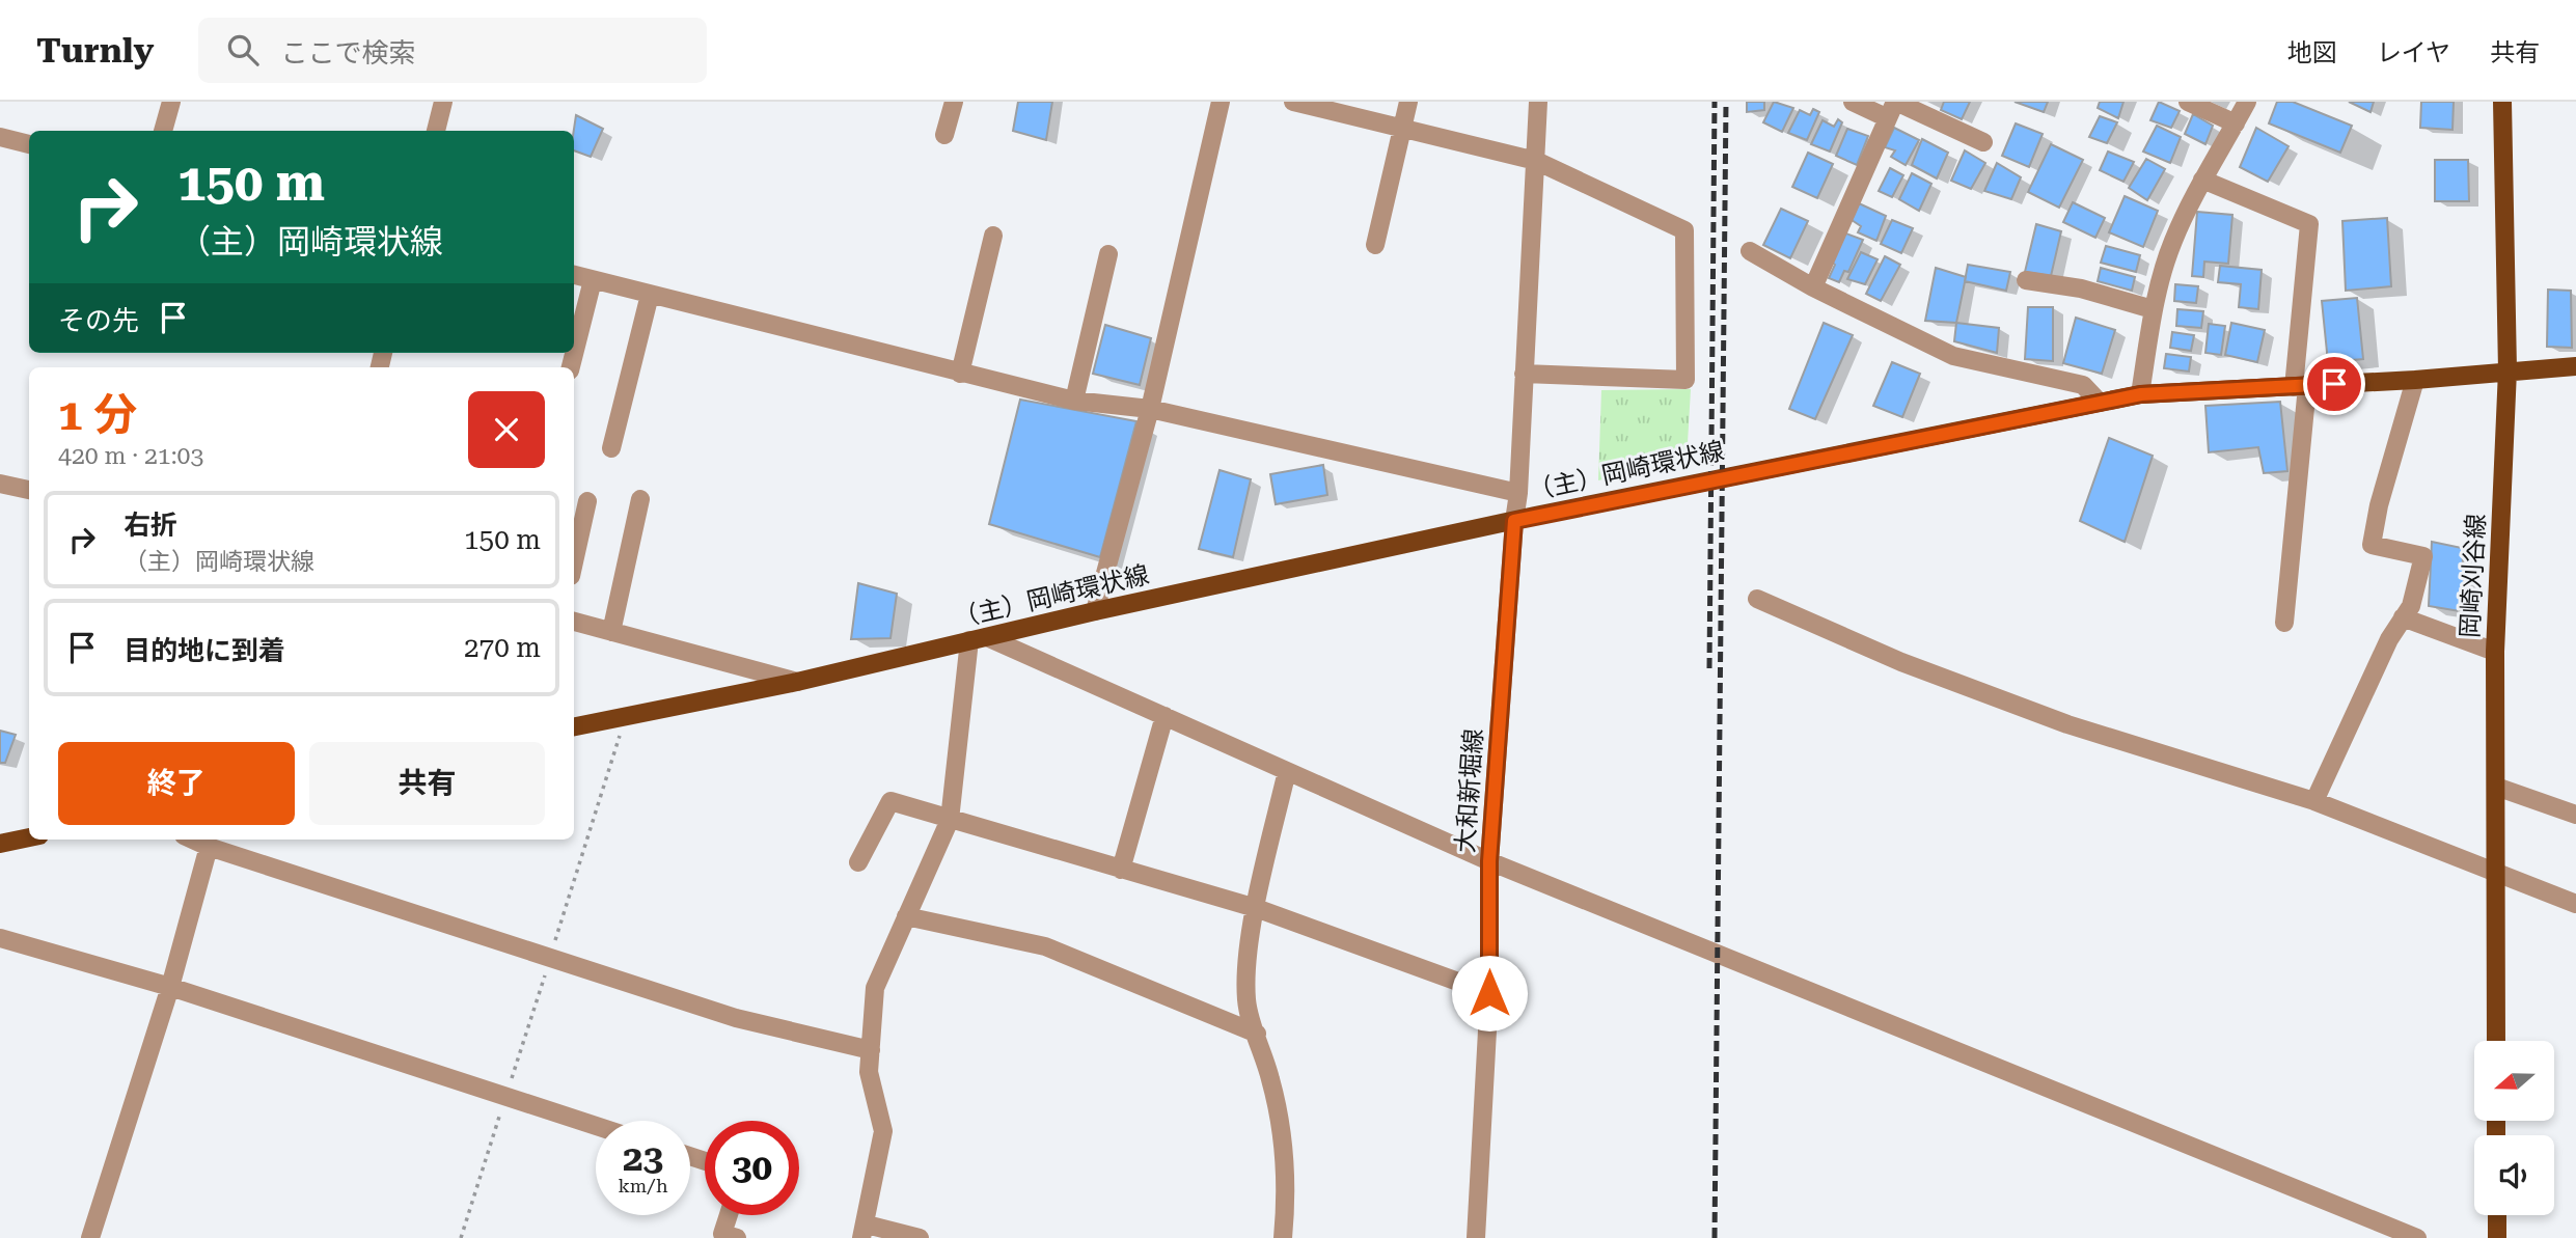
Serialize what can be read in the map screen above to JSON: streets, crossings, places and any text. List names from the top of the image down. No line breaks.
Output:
{"streets":{"main road":["（主）岡崎環状線","岡崎刈谷線"],"street":["大和新堀線"]},"crossings":[["（主）岡崎環状線","岡崎刈谷線"],["（主）岡崎環状線","大和新堀線"]],"north":"left","page":{"header":"Turnly","search":"ここで検索","nav":["地図","レイヤ","共有"],"turn":["150 m","（主）岡崎環状線"],"then":"その先","heading":["1 分","420 m · 21:03"],"list":[{"name":"右折","note":"（主）岡崎環状線","value":"150 m"},{"name":"目的地に到着","value":"270 m"}],"buttons":["終了","共有"],"speed":"23 km/h","limit":"30"}}
